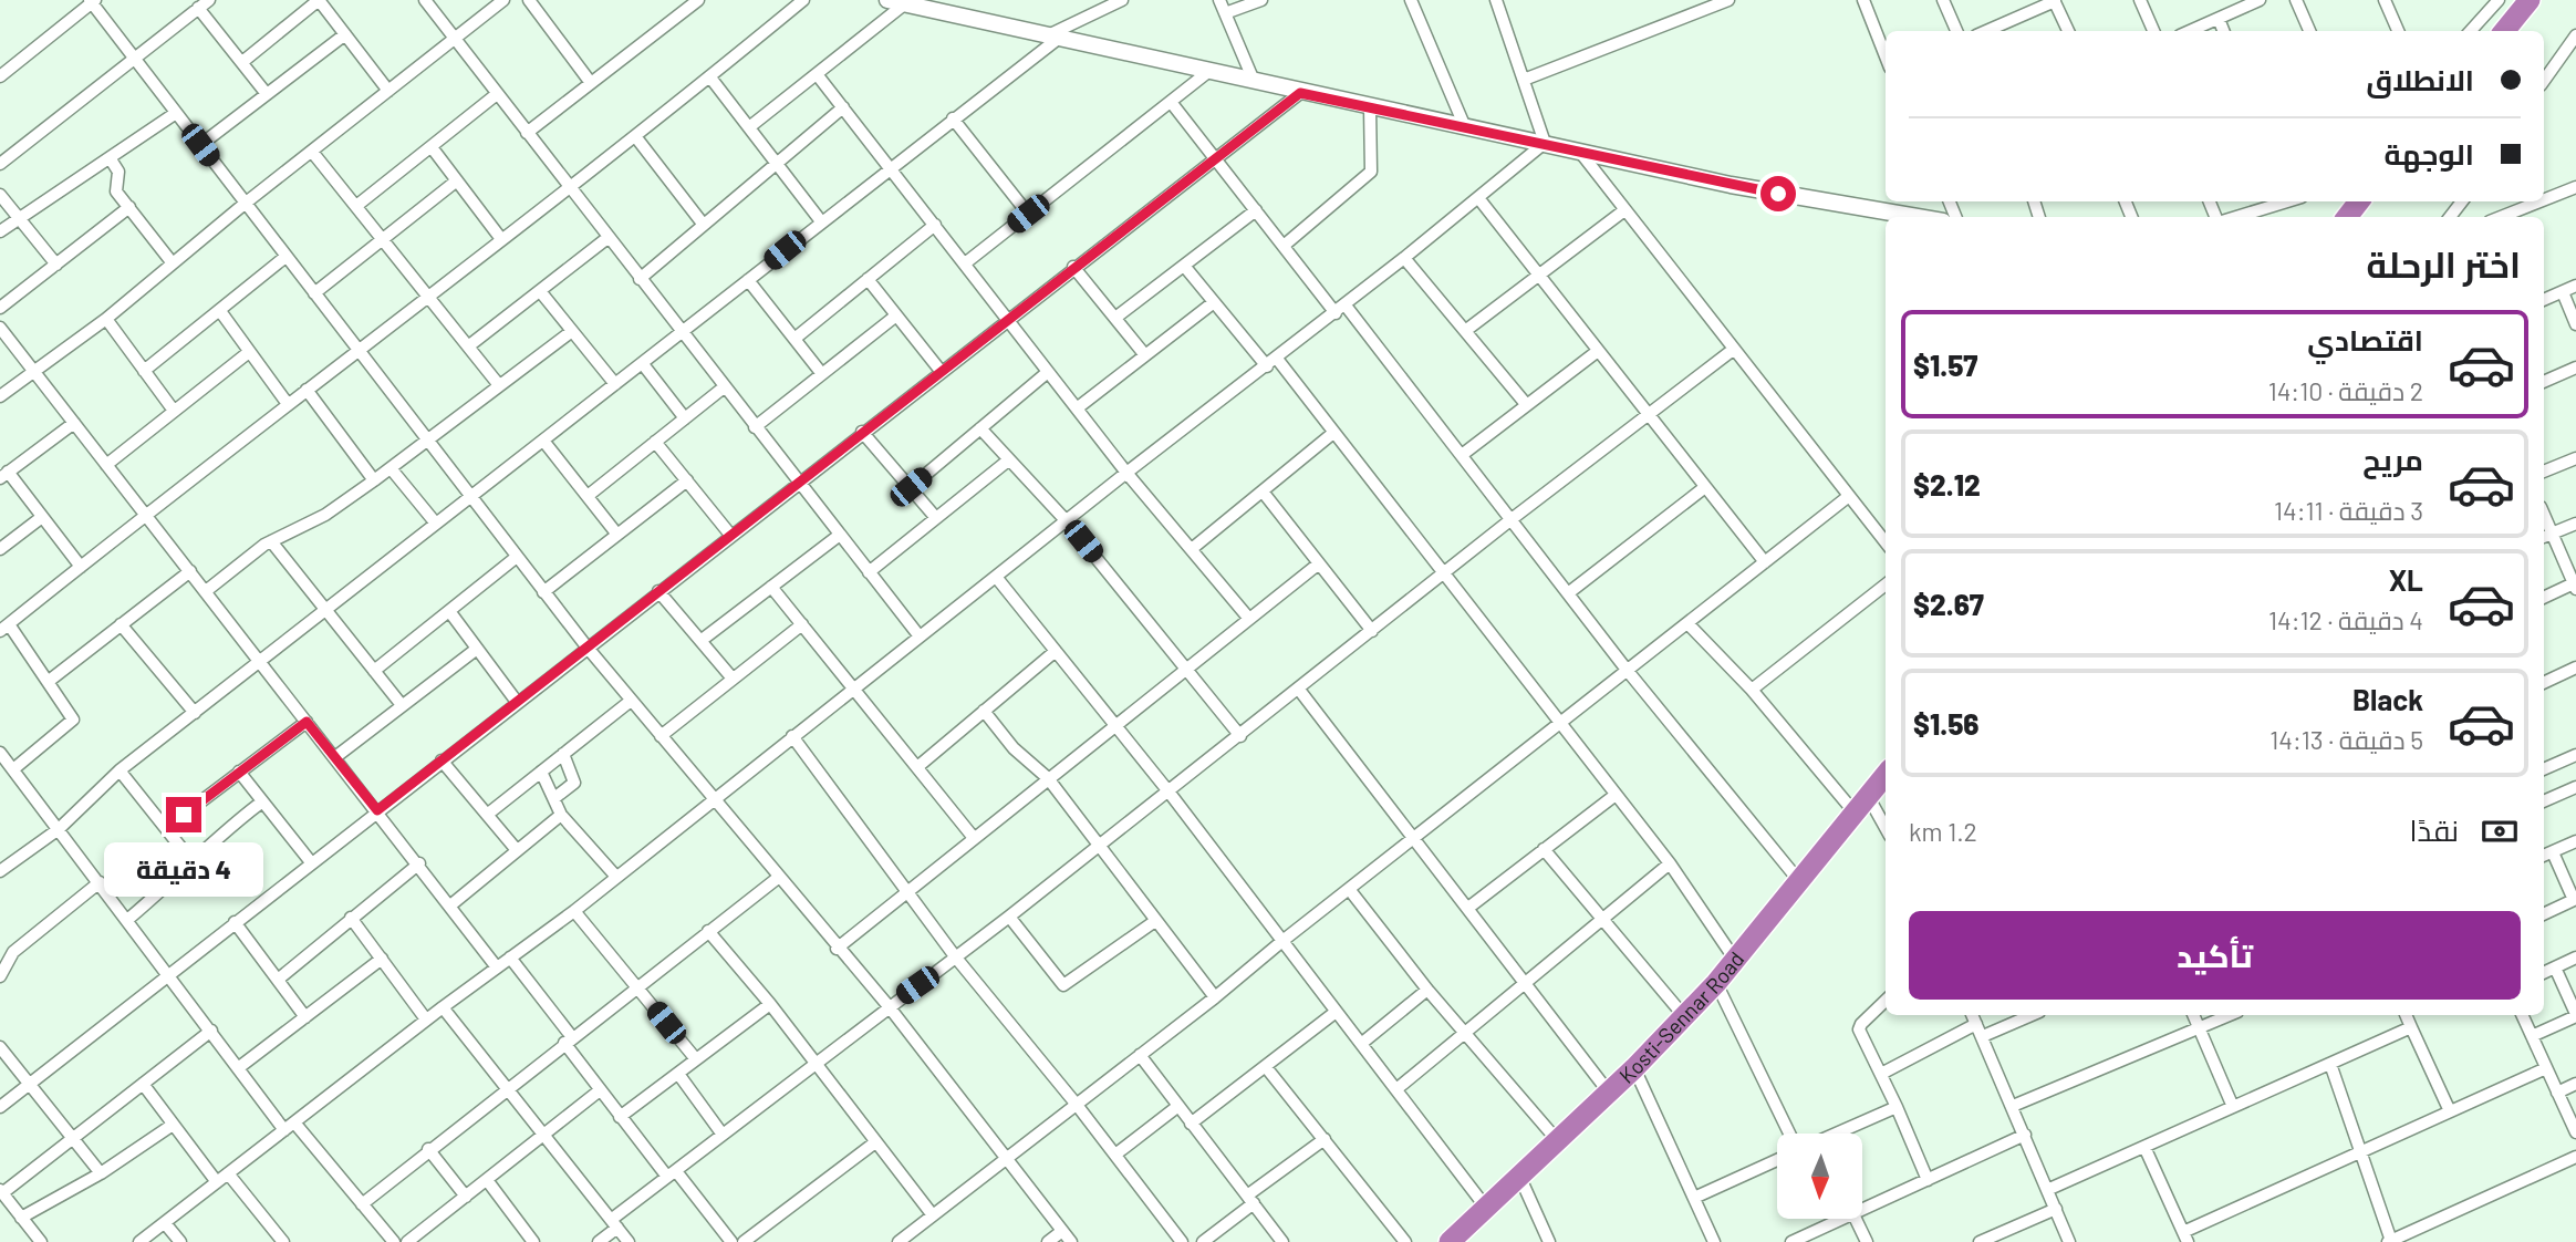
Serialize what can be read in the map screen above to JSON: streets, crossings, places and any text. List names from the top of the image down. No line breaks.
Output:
{"streets":{"highway":["Kosti-Sennar Road"]},"north":"bottom","page":{"banner":["الانطلاق","الوجهة"],"heading":"اختر الرحلة","list":[{"name":"اقتصادي","note":"2 دقيقة · 14:10","value":"$1.57"},{"name":"مريح","note":"3 دقيقة · 14:11","value":"$2.12"},{"name":"XL","note":"4 دقيقة · 14:12","value":"$2.67"},{"name":"Black","note":"5 دقيقة · 14:13","value":"$1.56"}],"pay":["نقدًا","1.2 km"],"bubble":"4 دقيقة","buttons":"تأكيد"}}
